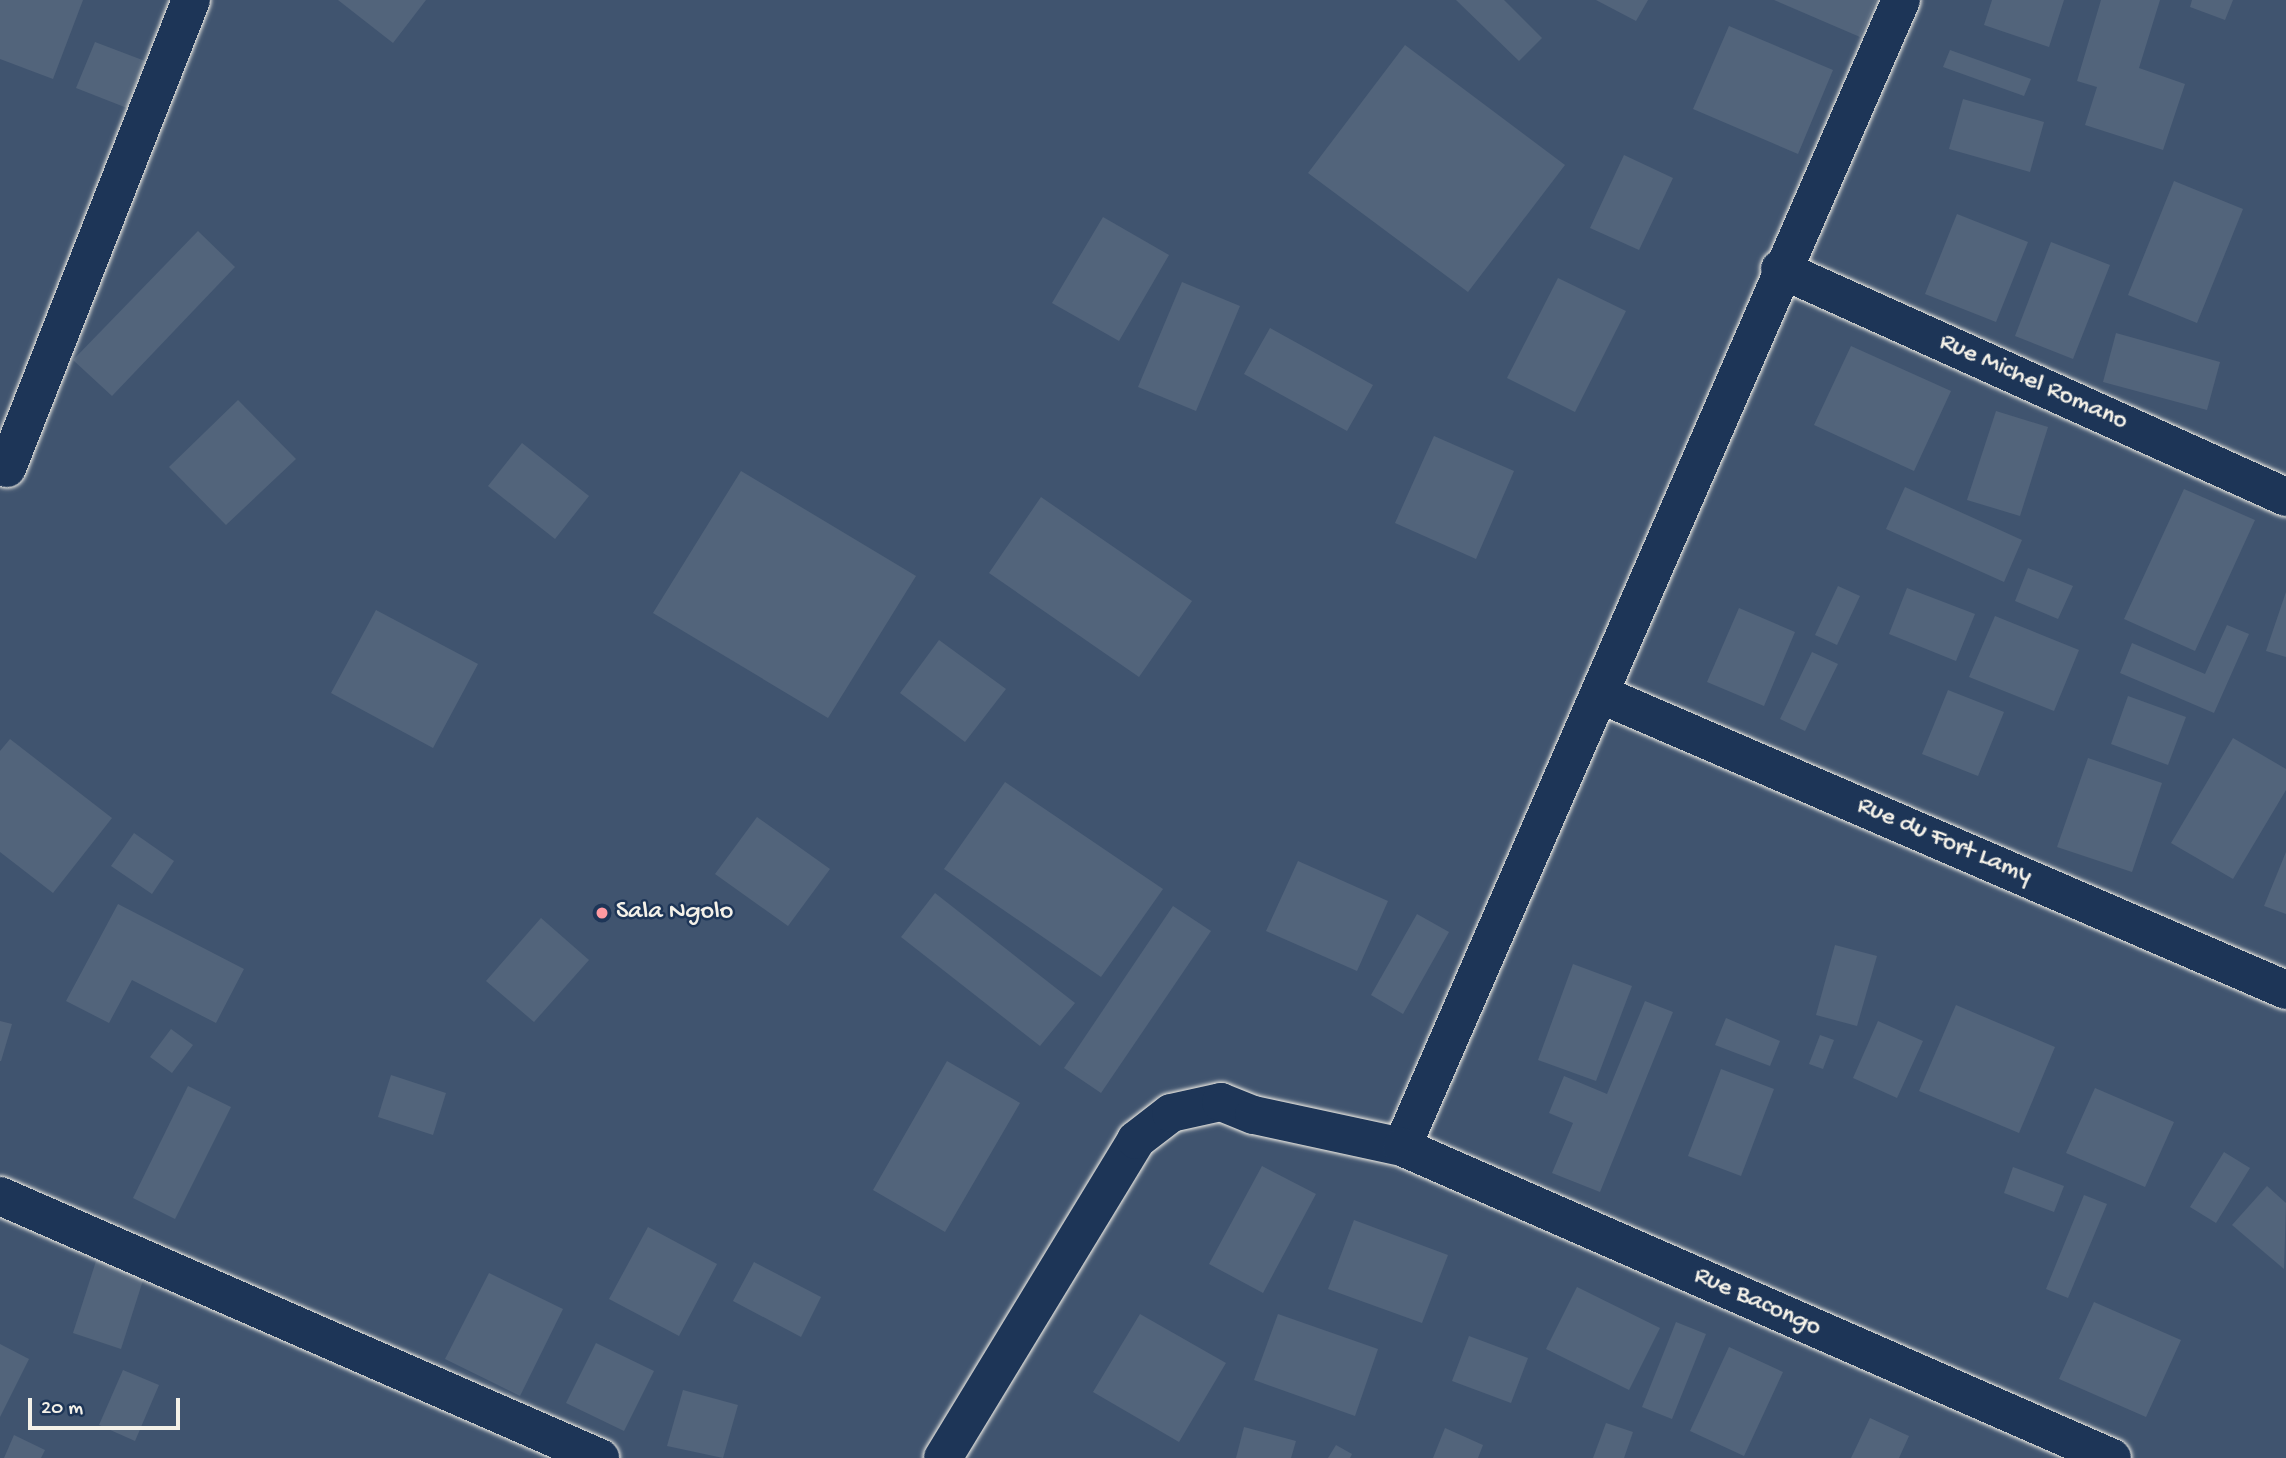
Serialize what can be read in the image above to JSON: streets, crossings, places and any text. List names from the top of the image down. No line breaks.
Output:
{"streets":{"street":["Rue Michel Romano","Rue du Fort Lamy","Rue Bacongo"]},"places":["Sala Ngolo"],"scale_bar":"20 m"}
